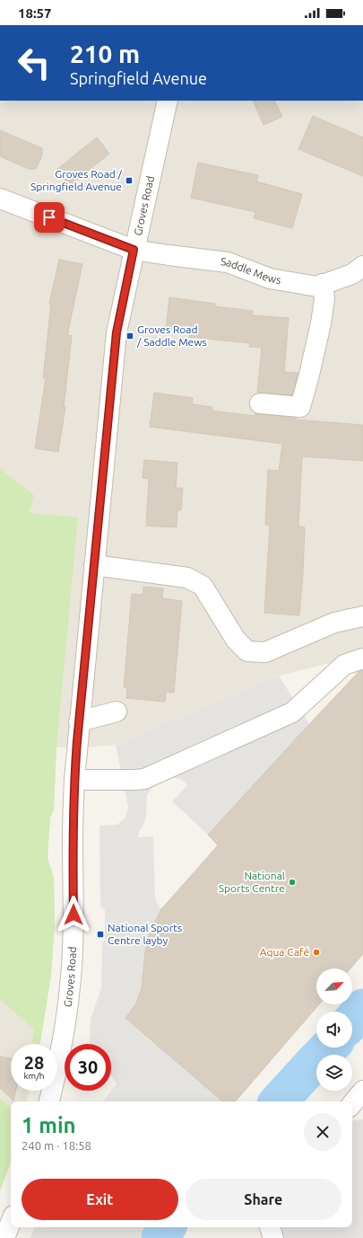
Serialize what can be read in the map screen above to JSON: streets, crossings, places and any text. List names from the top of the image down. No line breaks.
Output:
{"streets":{"street":["Groves Road","Saddle Mews"]},"crossings":[["Groves Road","Saddle Mews"]],"places":{"transit":["Groves Road / Springfield Avenue","Groves Road / Saddle Mews","National Sports Centre layby"],"other":["National Sports Centre","Aqua Café"]},"north":"top right","page":{"status":"18:57","turn":["210 m","Springfield Avenue"],"speed":"28 km/h","limit":"30","heading":["1 min","240 m · 18:58"],"buttons":["Exit","Share"]}}
